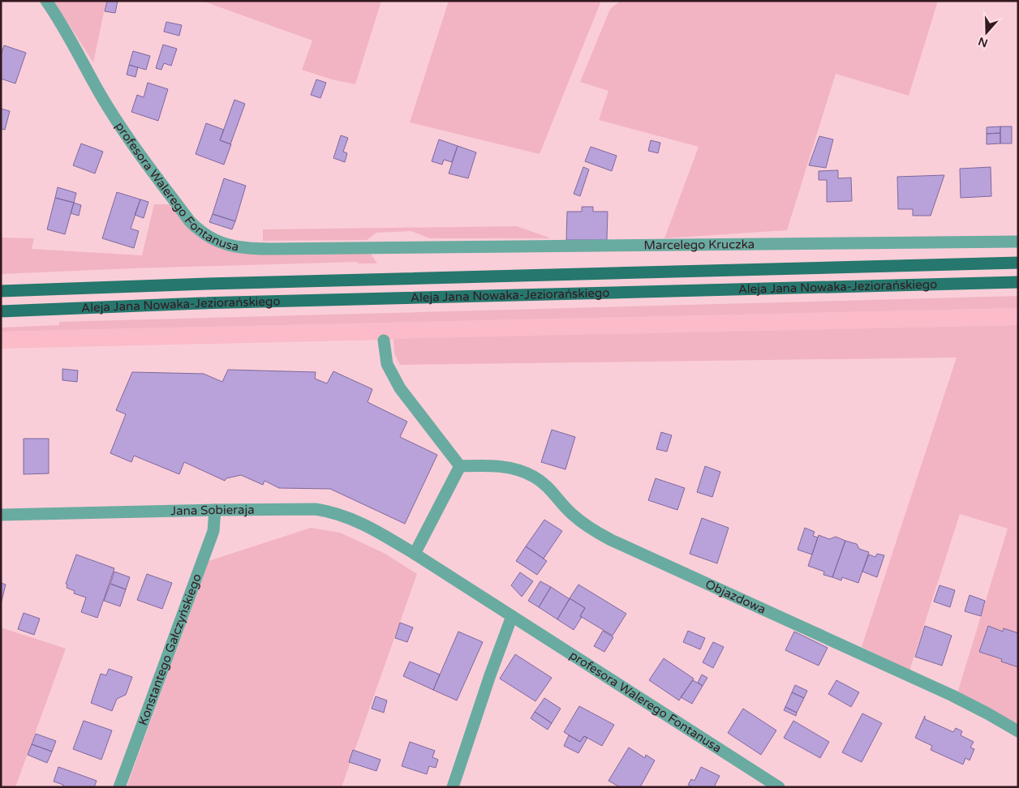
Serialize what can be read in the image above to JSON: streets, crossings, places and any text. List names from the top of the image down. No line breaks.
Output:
{"streets":{"main road":["Aleja Jana Nowaka-Jeziorańskiego"],"street":["profesora Walerego Fontanusa","Marcelego Kruczka","Jana Sobieraja","Objazdowa","Konstantego Gałczyńskiego"]},"crossings":[["profesora Walerego Fontanusa","Marcelego Kruczka"],["profesora Walerego Fontanusa","Jana Sobieraja"],["Jana Sobieraja","Konstantego Gałczyńskiego"]],"north":"bottom"}
